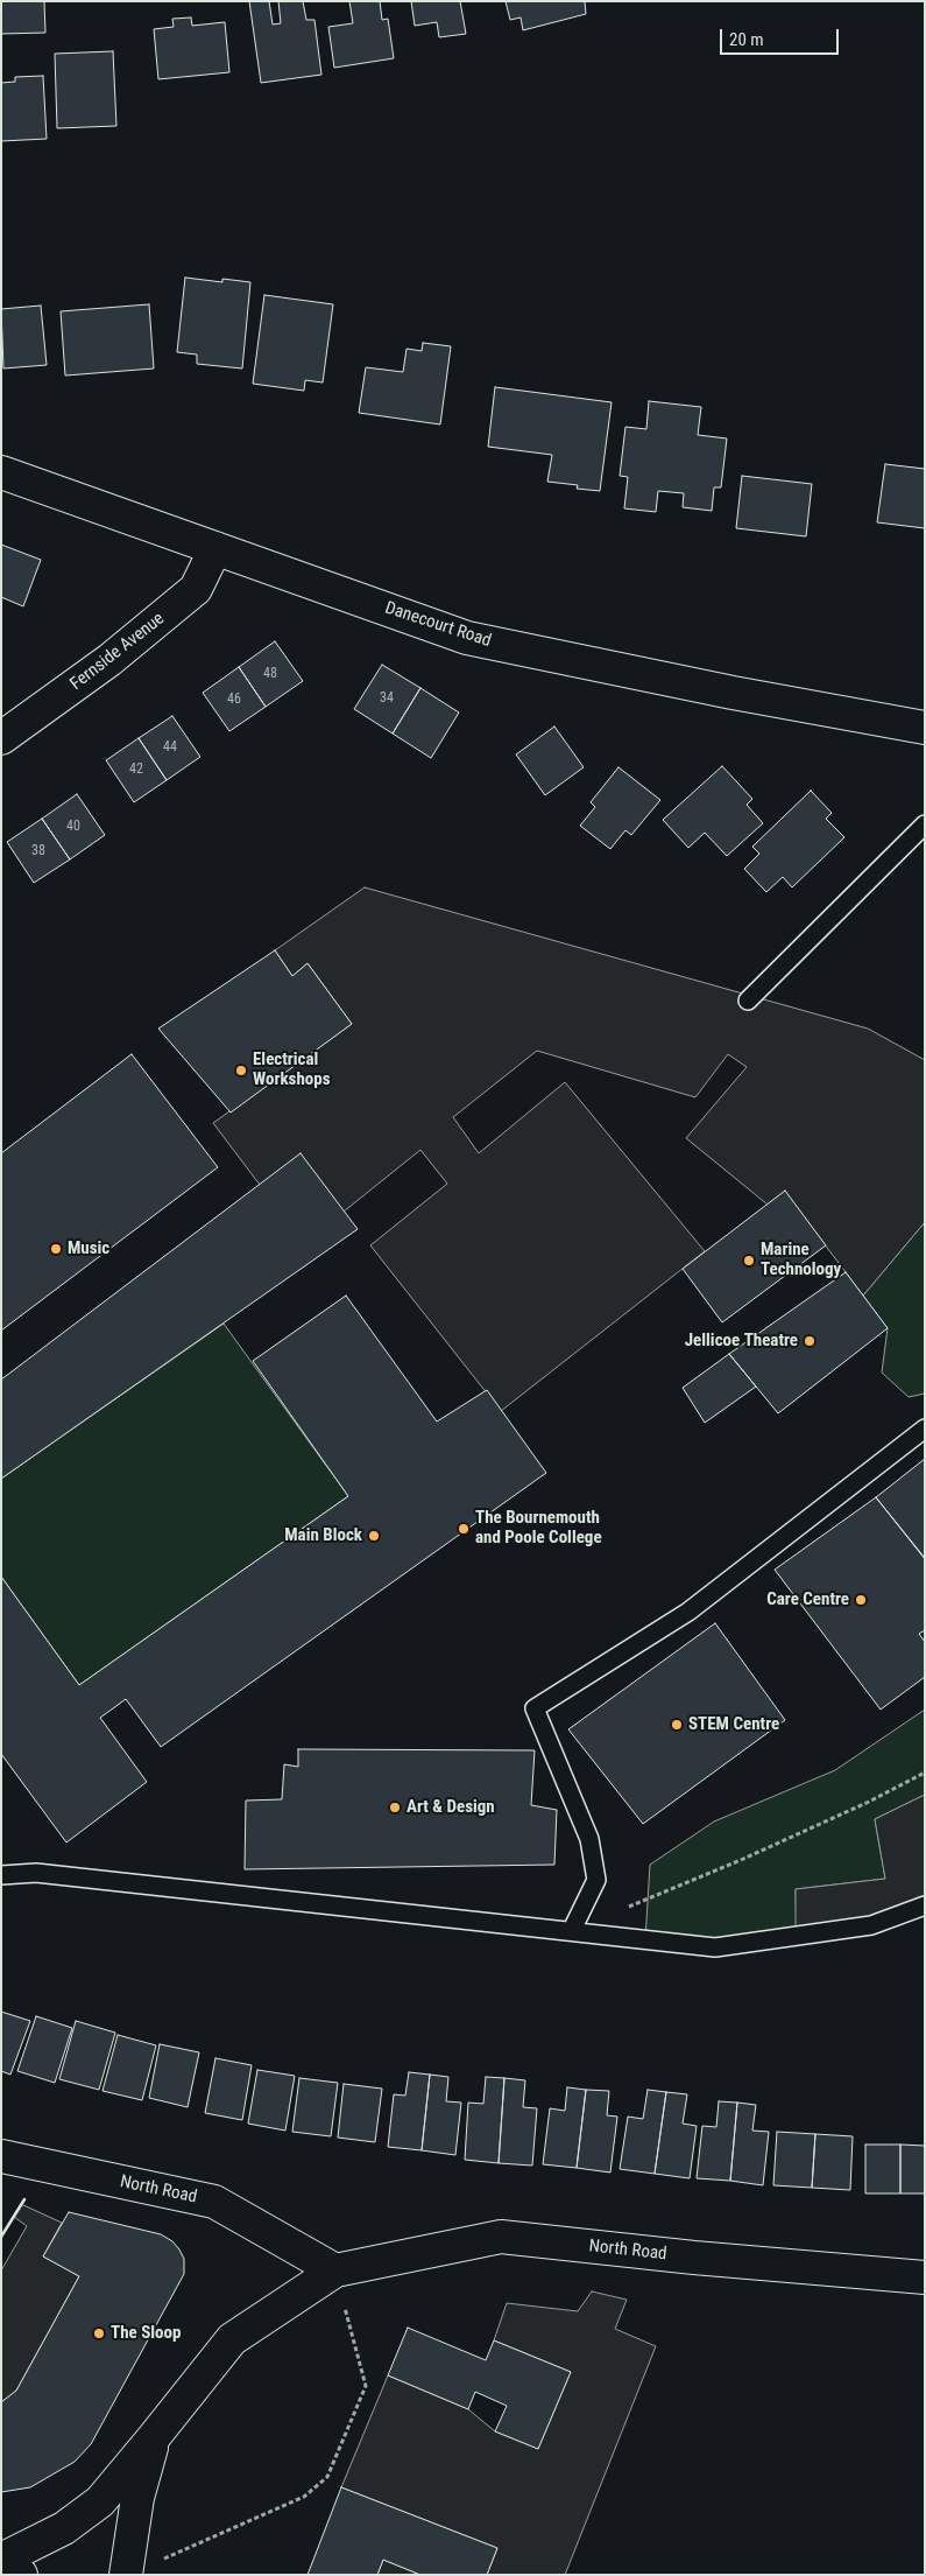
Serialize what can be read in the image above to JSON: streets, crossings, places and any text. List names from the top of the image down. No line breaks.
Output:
{"streets":{"main road":["Danecourt Road","Fernside Avenue","North Road"]},"crossings":[["Danecourt Road","Fernside Avenue"]],"places":["Electrical Workshops","Music","Marine Technology","Jellicoe Theatre","The Bournemouth and Poole College","Main Block","Care Centre","STEM Centre","Art & Design","The Sloop"],"house_numbers":["48","34","46","44","42","40","38"],"scale_bar":"20 m"}
